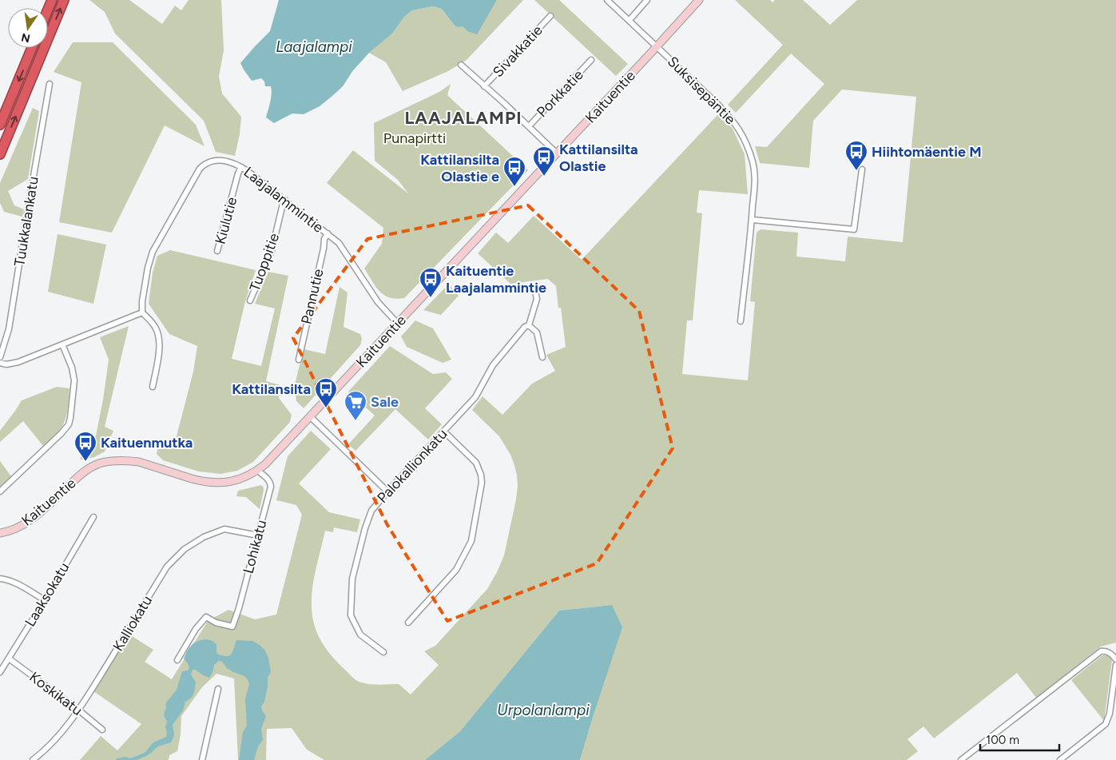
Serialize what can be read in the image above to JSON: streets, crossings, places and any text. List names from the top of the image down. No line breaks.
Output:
{"streets":{"street":["Sivakkatie","Suksisepäntie","Porkkatie","Kaituentie","Laajalammintie","Kiulutie","Tuukkalankatu","Tuoppitie","Pannutie","Palokallionkatu","Lohikatu","Laaksokatu","Kalliokatu","Koskikatu"]},"crossings":[["Suksisepäntie","Kaituentie"],["Kaituentie","Laajalammintie"],["Kaituentie","Lohikatu"],["Laajalammintie","Kiulutie"],["Laajalammintie","Tuoppitie"],["Laajalammintie","Pannutie"],["Lohikatu","Kalliokatu"],["Laaksokatu","Koskikatu"],["Kalliokatu","Koskikatu"]],"districts":["LAAJALAMPI"],"water":["Laajalampi","Urpolanlampi"],"parks":["Punapirtti"],"places":{"bus stop":["Hiihtomäentie M","Kattilansilta Olastie","Kattilansilta Olastie e","Kaituentie Laajalammintie","Kattilansilta","Kaituenmutka"],"supermarket":["Sale"]},"scale_bar":"100 m","north":"bottom"}
